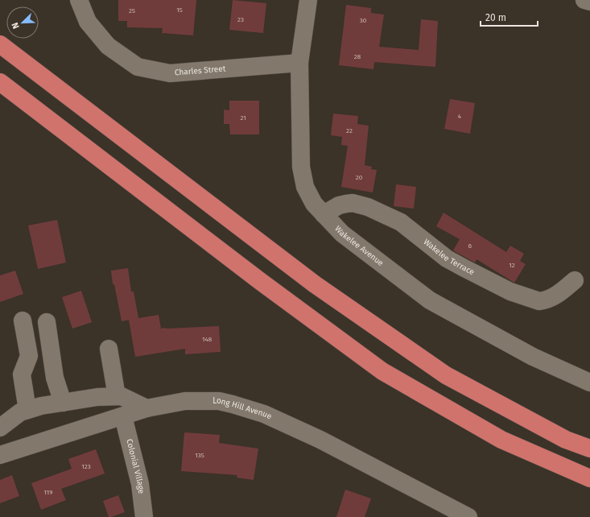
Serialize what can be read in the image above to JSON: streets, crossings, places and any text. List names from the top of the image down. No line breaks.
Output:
{"streets":{"street":["Charles Street","Wakelee Avenue","Wakelee Terrace","Long Hill Avenue","Colonial Village"]},"crossings":[["Charles Street","Wakelee Avenue"],["Wakelee Avenue","Wakelee Terrace"],["Long Hill Avenue","Colonial Village"]],"house_numbers":["15","25","23","30","28","4","21","22","20","6","12","148","135","123","119"],"scale_bar":"20 m","north":"bottom left"}
